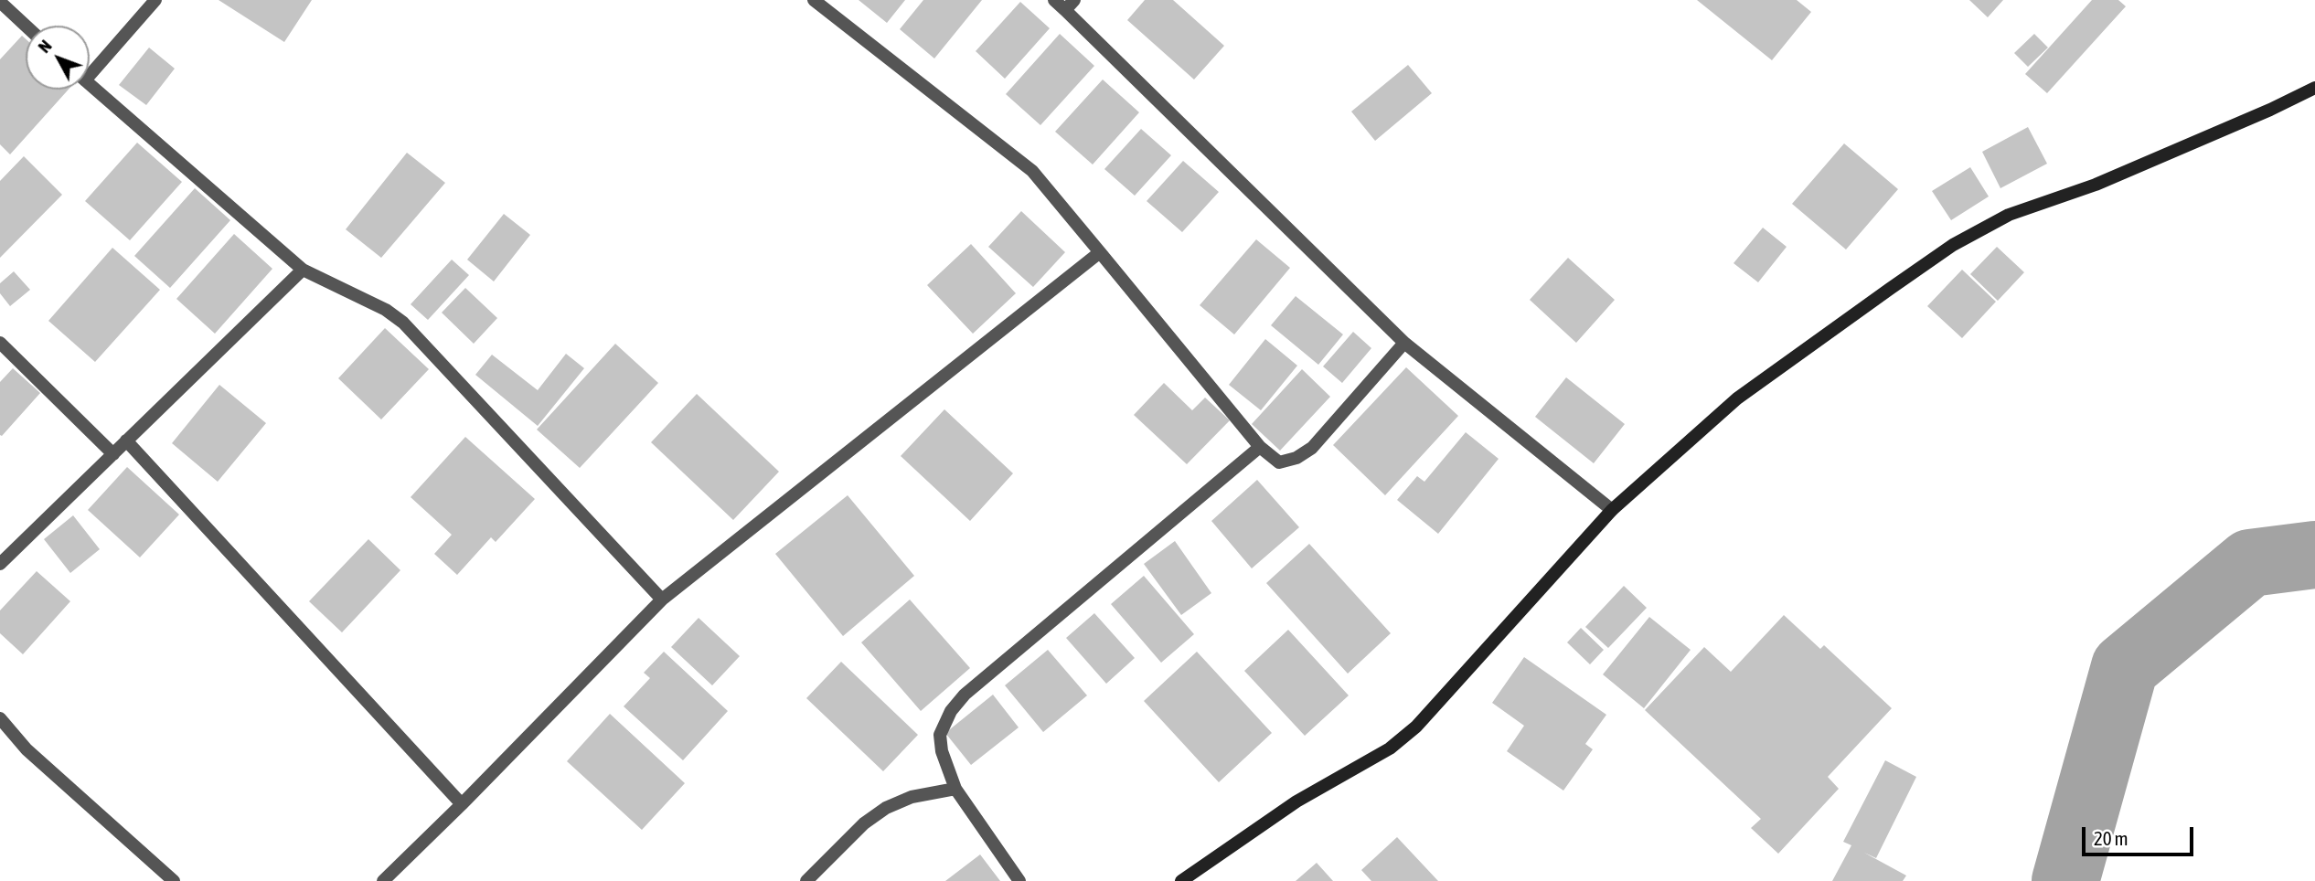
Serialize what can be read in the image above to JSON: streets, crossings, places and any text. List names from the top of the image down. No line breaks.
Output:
{"scale_bar":"20 m","north":"top left"}
